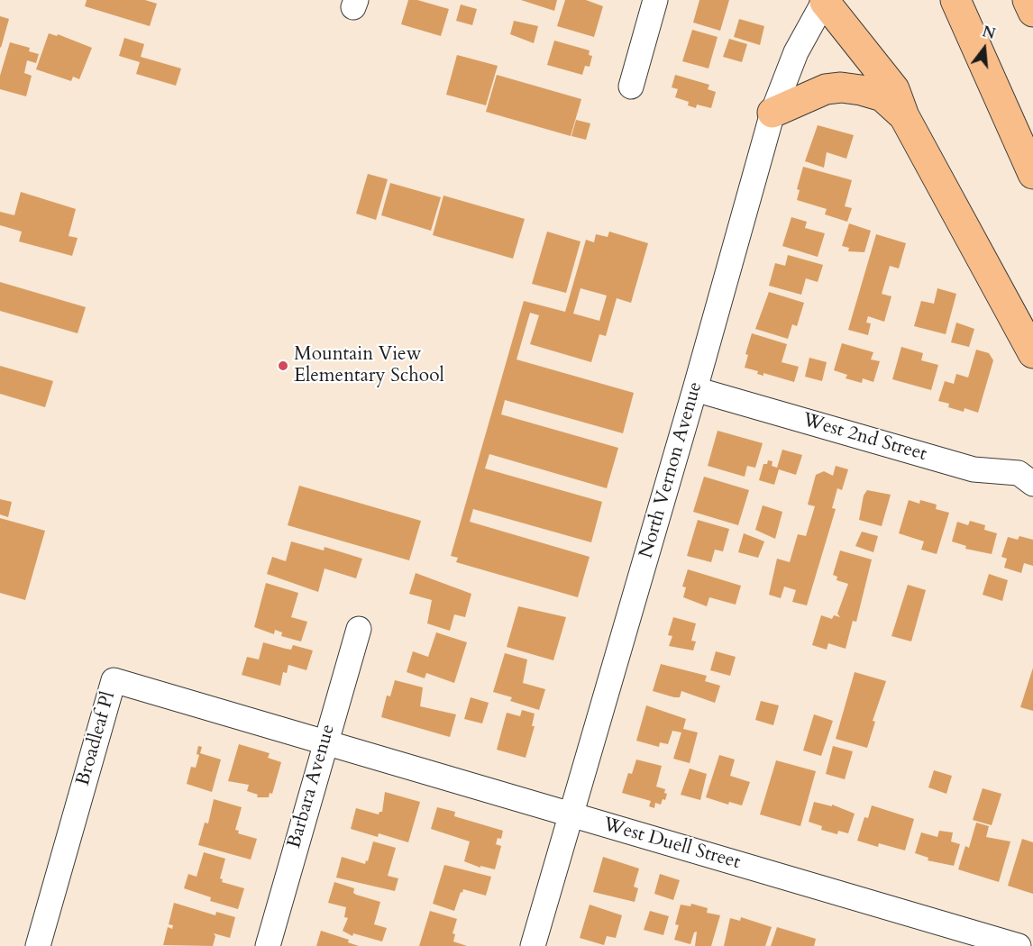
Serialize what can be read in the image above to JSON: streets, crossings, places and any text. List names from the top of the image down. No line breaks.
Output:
{"streets":{"street":["West 2nd Street","North Vernon Avenue","Broadleaf Pl","Barbara Avenue","West Duell Street"]},"crossings":[["West 2nd Street","North Vernon Avenue"],["North Vernon Avenue","West Duell Street"],["Broadleaf Pl","Barbara Avenue"],["Broadleaf Pl","West Duell Street"],["Barbara Avenue","West Duell Street"]],"places":["Mountain View Elementary School"],"north":"top"}
